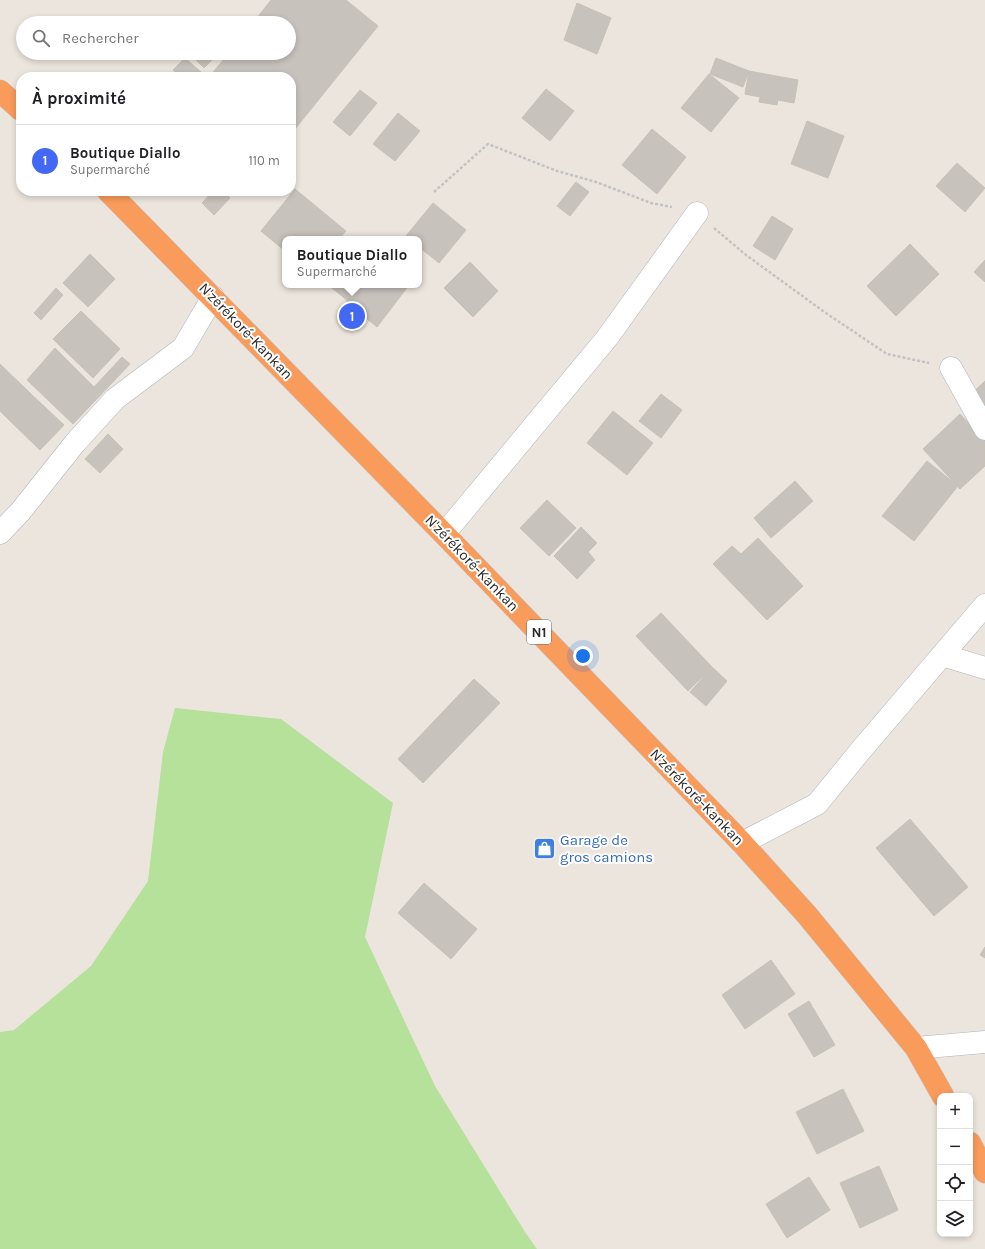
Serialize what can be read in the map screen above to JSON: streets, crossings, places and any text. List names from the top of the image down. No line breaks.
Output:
{"streets":{"highway":["N'zérékoré-Kankan","N1"]},"places":{"shop":["Garage de gros camions"]},"page":{"search":"Rechercher","heading":"À proximité","list":[{"mark":"1","name":"Boutique Diallo","note":"Supermarché","value":"110 m"}],"popup":["Boutique Diallo","Supermarché"],"pins":"1","map_buttons":["+","−"]}}
